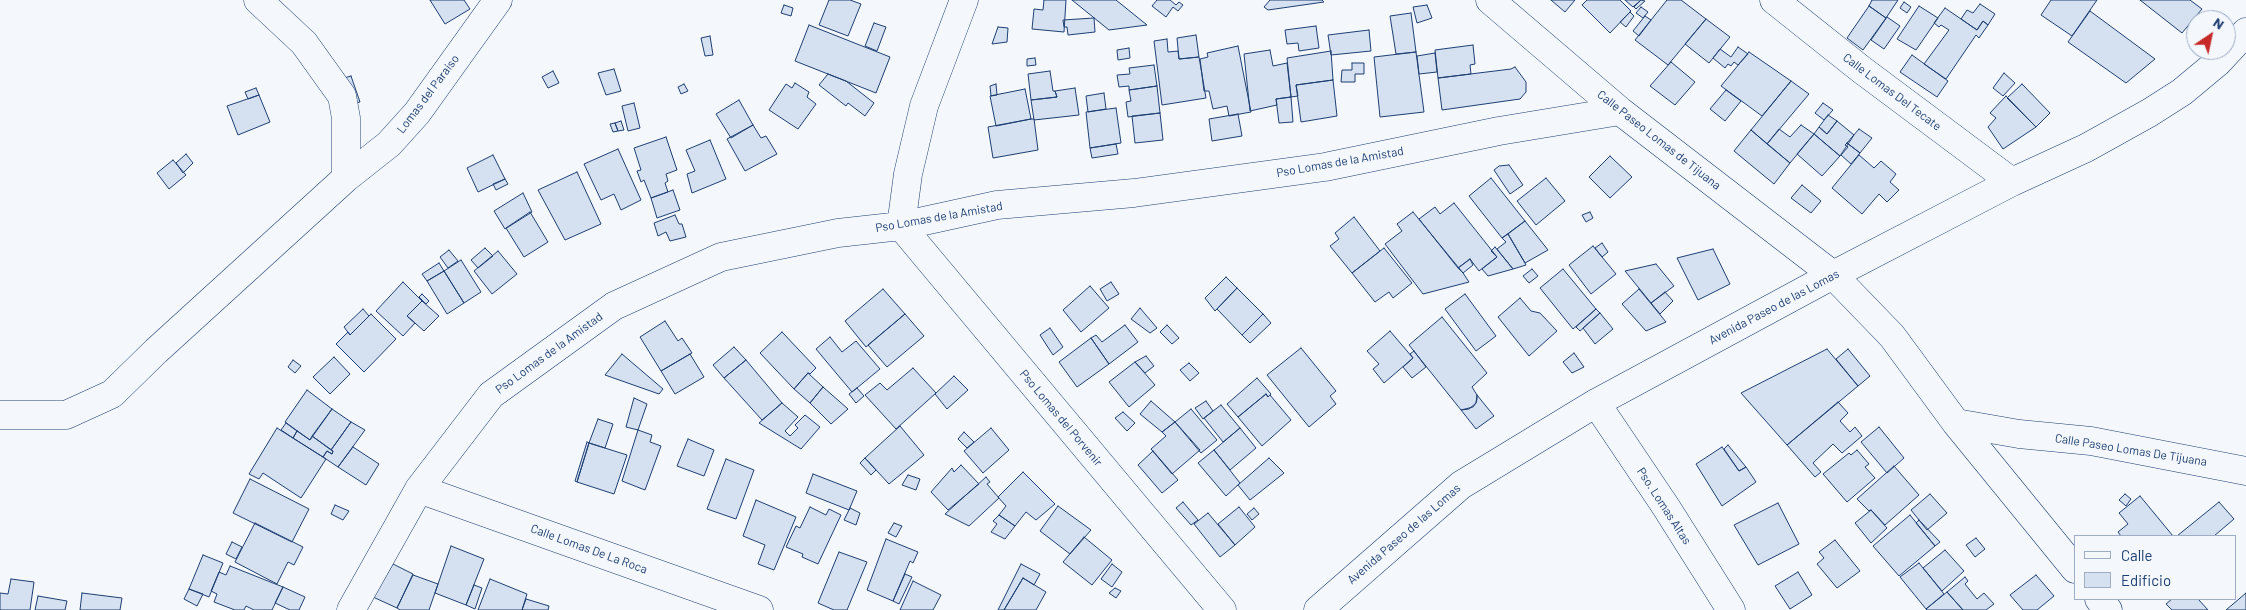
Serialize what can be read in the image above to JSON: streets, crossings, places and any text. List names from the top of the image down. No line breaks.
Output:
{"streets":{"street":["Calle Lomas Del Tecate","Lomas del Paraiso","Calle Paseo Lomas de Tijuana","Pso Lomas de la Amistad","Avenida Paseo de las Lomas","Pso Lomas del Porvenir","Calle Paseo Lomas De Tijuana","Pso. Lomas Altas","Calle Lomas De La Roca"]},"crossings":[["Calle Lomas Del Tecate","Avenida Paseo de las Lomas"],["Calle Paseo Lomas de Tijuana","Pso Lomas de la Amistad"],["Calle Paseo Lomas de Tijuana","Avenida Paseo de las Lomas"],["Pso Lomas de la Amistad","Pso Lomas del Porvenir"],["Pso Lomas de la Amistad","Calle Lomas De La Roca"],["Avenida Paseo de las Lomas","Pso. Lomas Altas"]],"legend":["Calle","Edificio"],"north":"top right"}
